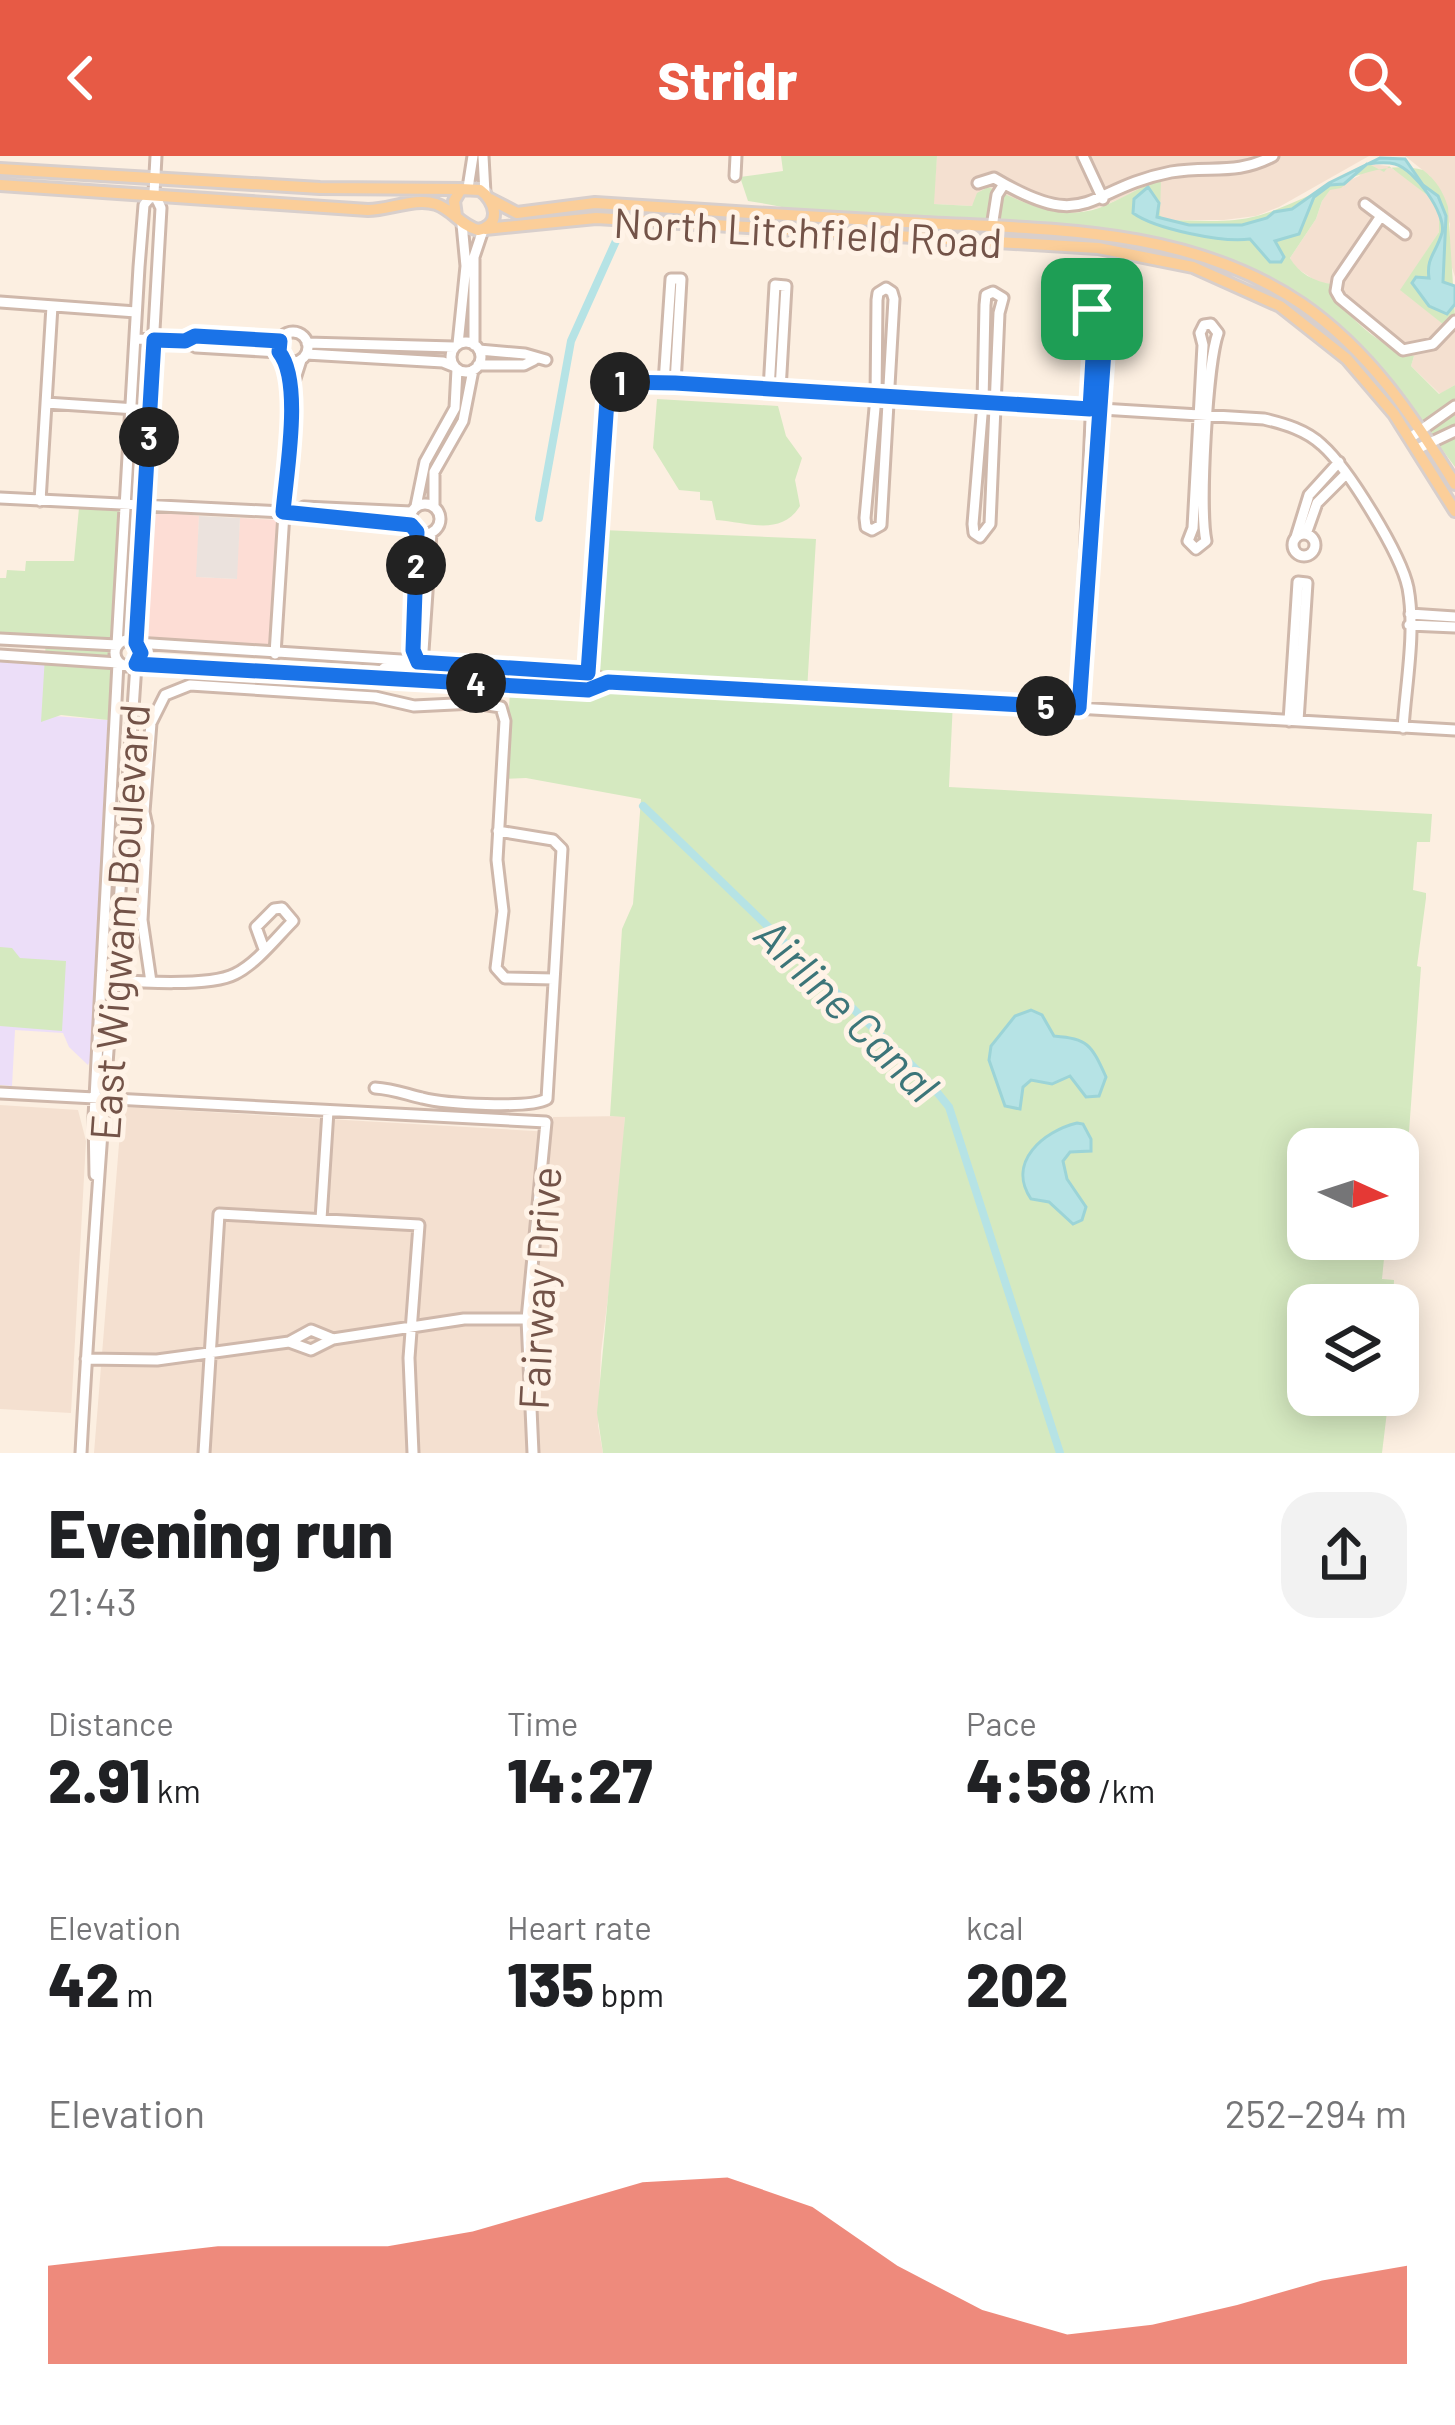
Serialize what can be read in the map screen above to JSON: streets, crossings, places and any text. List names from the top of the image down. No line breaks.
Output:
{"streets":{"main road":["North Litchfield Road"],"street":["East Wigwam Boulevard","Fairway Drive"]},"water":["Airline Canal"],"north":"right","page":{"header":"Stridr","pins":["1","3","2","4","5"],"heading":["Evening run","21:43"],"stats":[["Distance","2.91 km"],["Time","14:27"],["Pace","4:58 /km"],["Elevation","42 m"],["Heart rate","135 bpm"],["kcal","202"]],"chart":["Elevation","252–294 m"]}}
